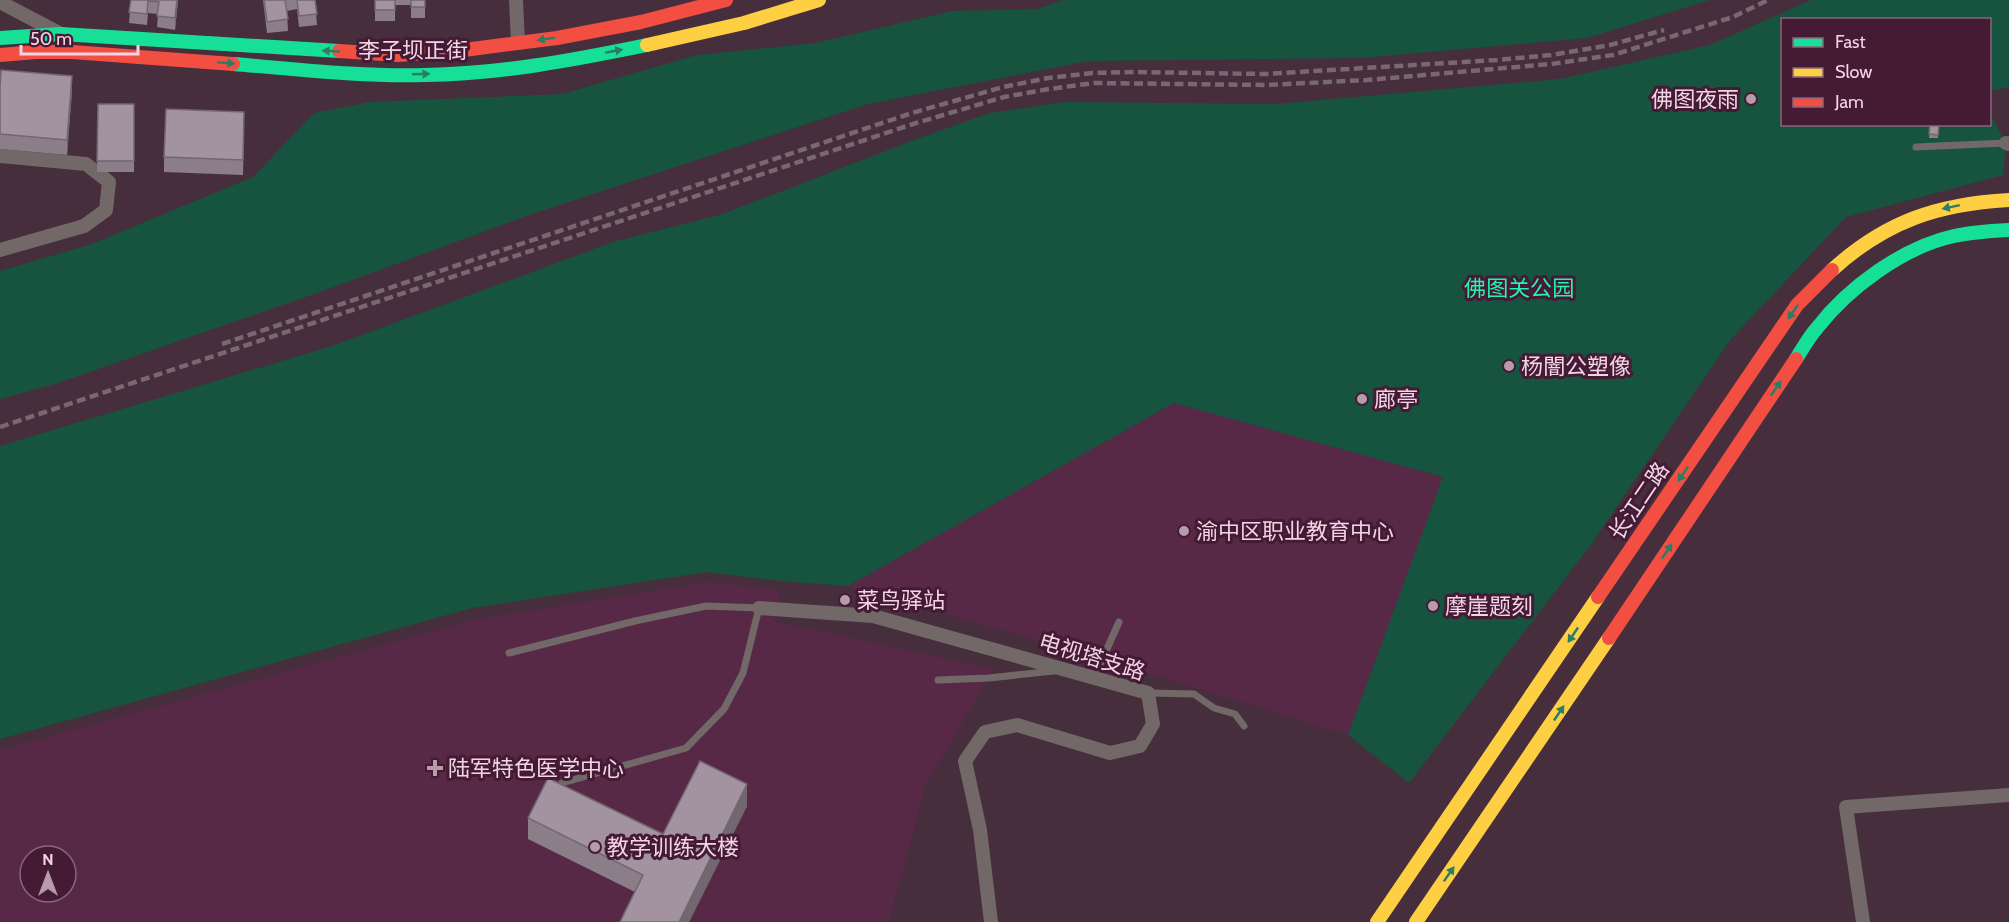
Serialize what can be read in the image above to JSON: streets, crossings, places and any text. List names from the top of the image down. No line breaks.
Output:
{"streets":{"main road":["李子坝正街","长江二路"],"street":["电视塔支路"]},"parks":["佛图关公园"],"places":{"other":["佛图夜雨","杨闇公塑像","廊亭","渝中区职业教育中心","菜鸟驿站","摩崖题刻","教学训练大楼"],"health":["陆军特色医学中心"]},"legend":["Fast","Slow","Jam"],"scale_bar":"50 m","north":"top"}
